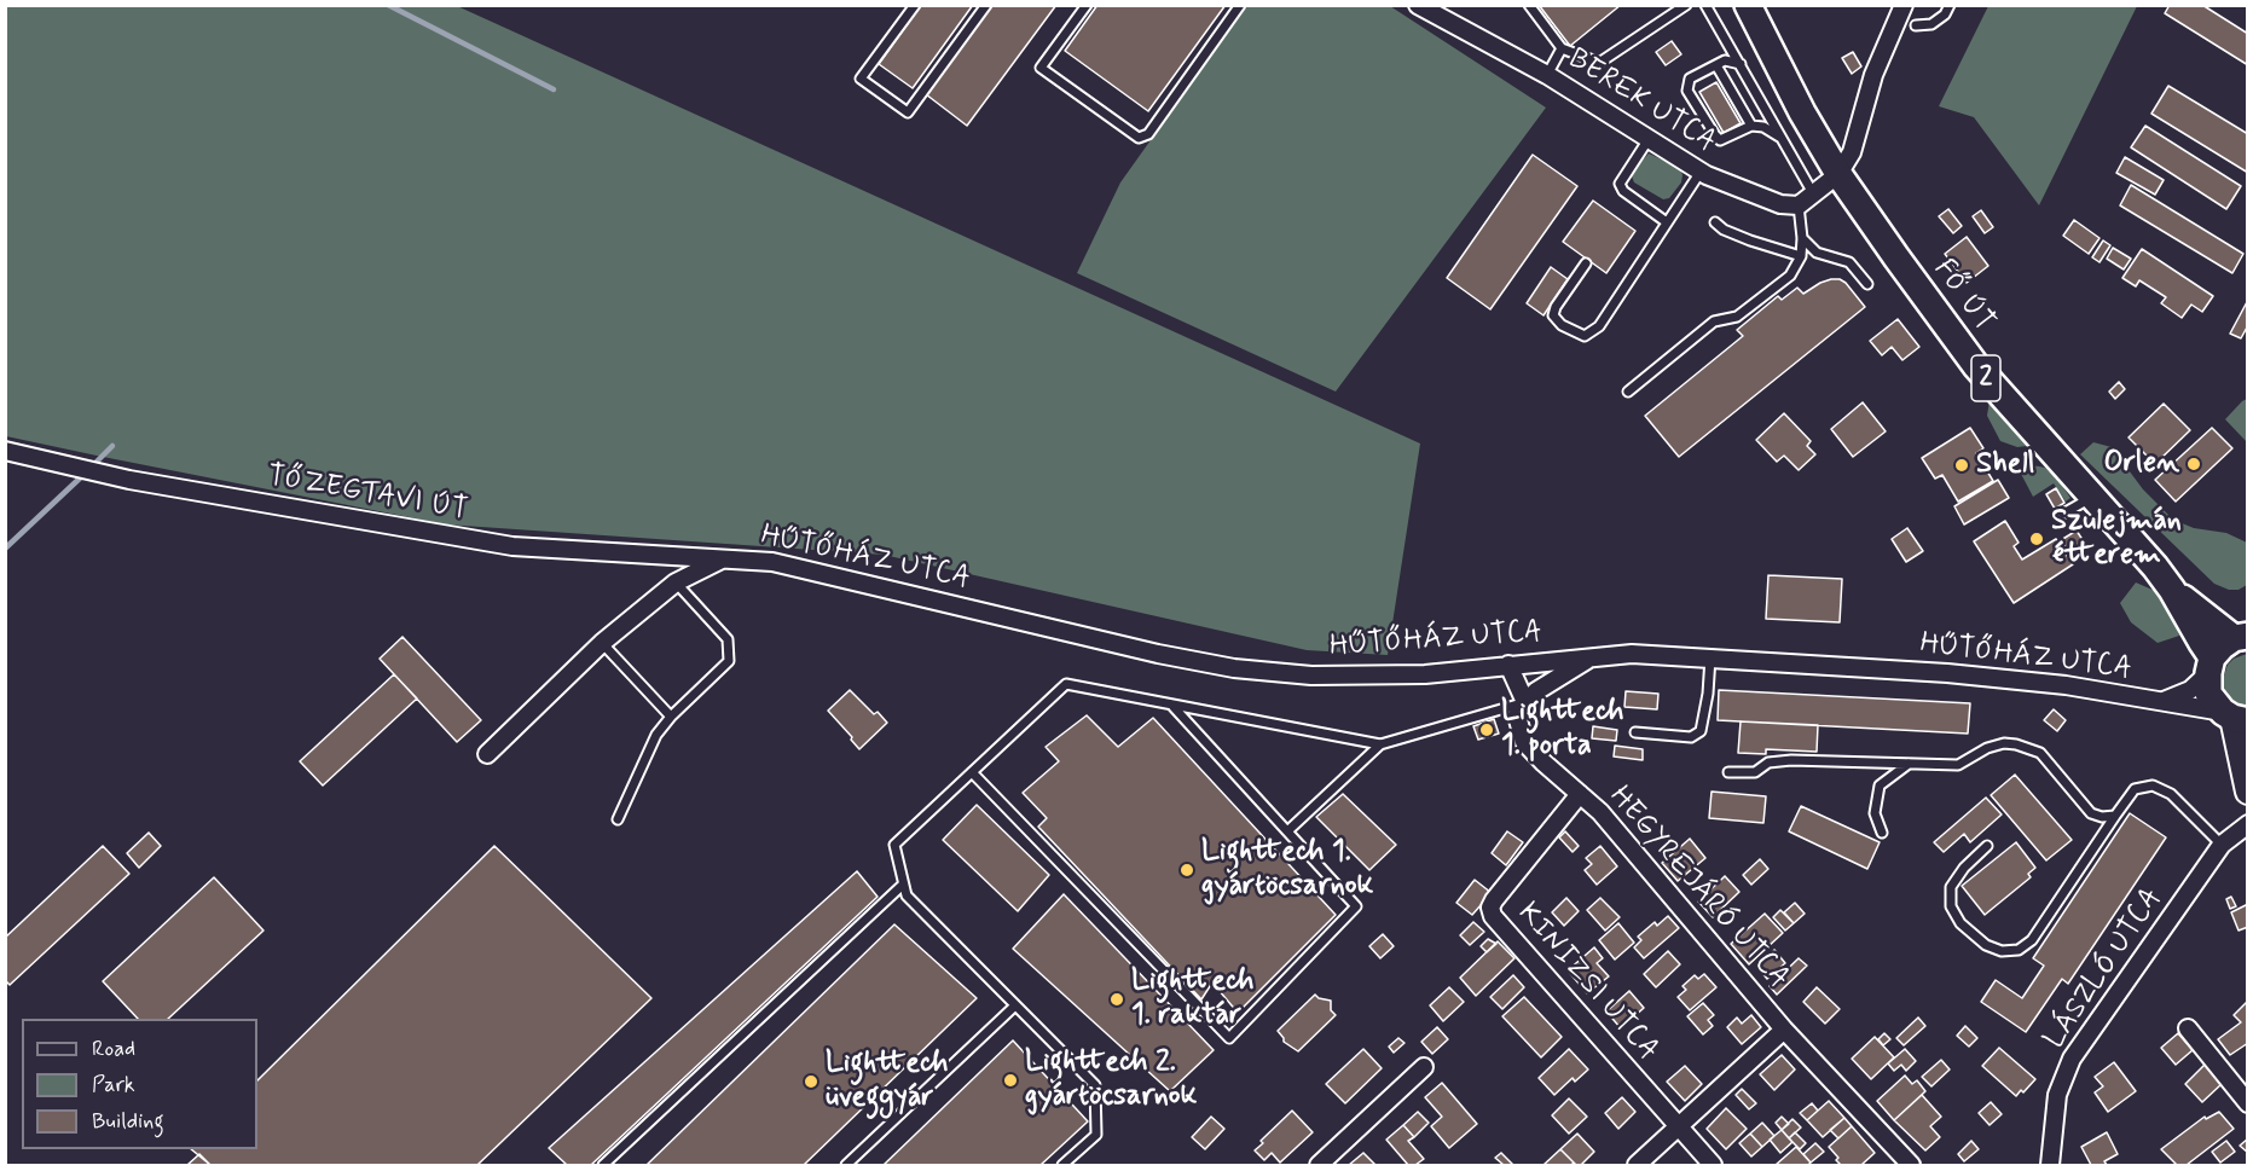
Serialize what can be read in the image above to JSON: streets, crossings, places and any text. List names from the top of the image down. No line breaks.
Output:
{"streets":{"main road":["FŐ ÚT","2"],"street":["BEREK UTCA","TŐZEGTAVI ÚT","HŰTŐHÁZ UTCA","HEGYREJÁRÓ UTCA","LÁSZLÓ UTCA","KINIZSI UTCA"]},"crossings":[["FŐ ÚT","HŰTŐHÁZ UTCA"],["TŐZEGTAVI ÚT","HŰTŐHÁZ UTCA"],["HEGYREJÁRÓ UTCA","KINIZSI UTCA"]],"places":["Orlen","Shell","Szulejmán étterem","Lighttech 1. porta","Lighttech 1. gyártöcsarnok","Lighttech 1. raktár","Lighttech 2. gyártöcsarnok","Lighttech üveggyár"],"legend":["Road","Park","Building"]}
